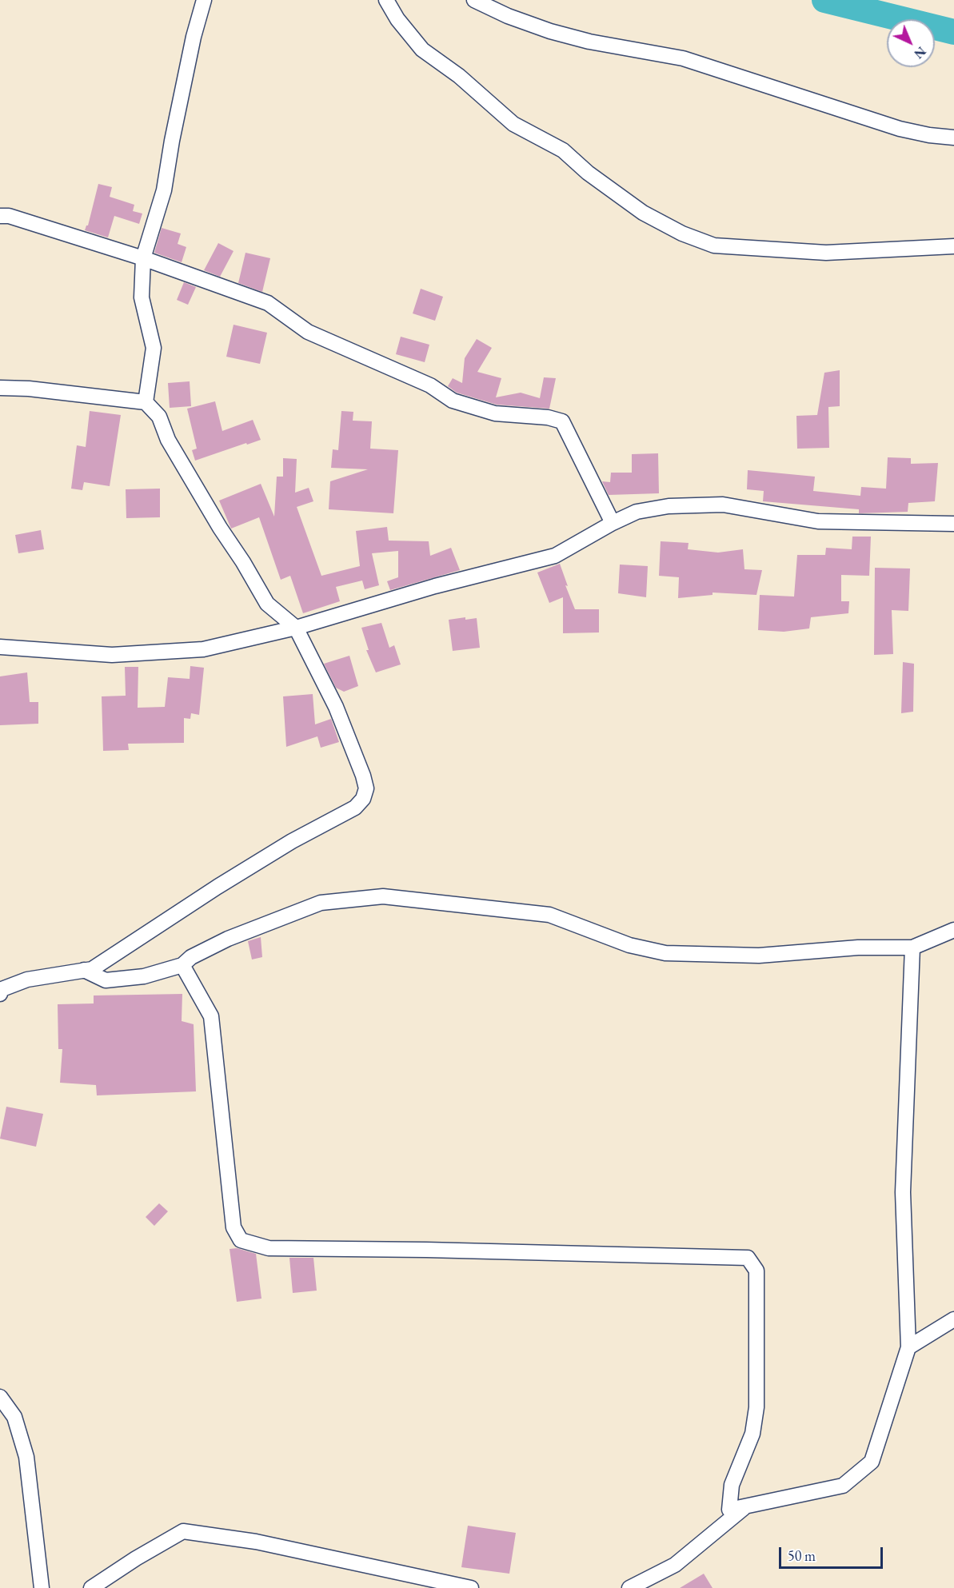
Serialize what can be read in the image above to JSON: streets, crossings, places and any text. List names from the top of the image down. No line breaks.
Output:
{"scale_bar":"50 m","north":"bottom right"}
